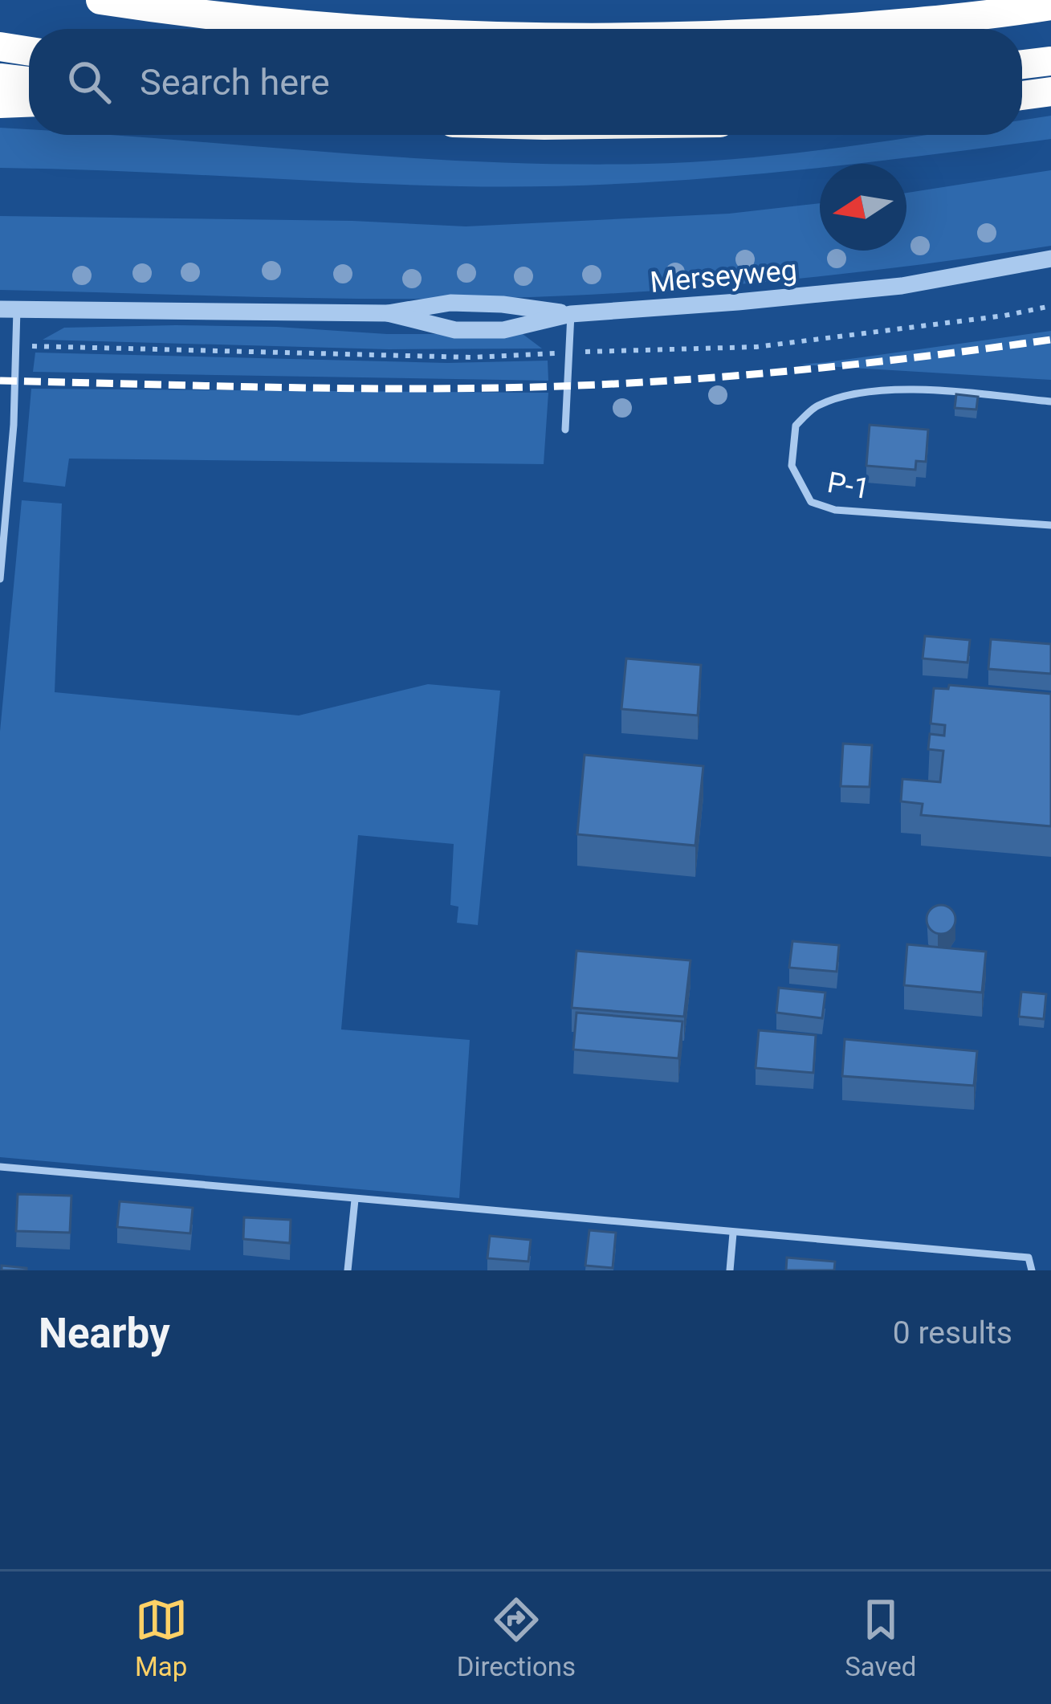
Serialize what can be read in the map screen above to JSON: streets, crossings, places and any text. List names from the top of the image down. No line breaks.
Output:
{"streets":{"street":["Merseyweg"],"lane":["P-1"]},"north":"left","page":{"search":"Search here","heading":["Nearby","0 results"],"nav":["Map","Directions","Saved"]}}
